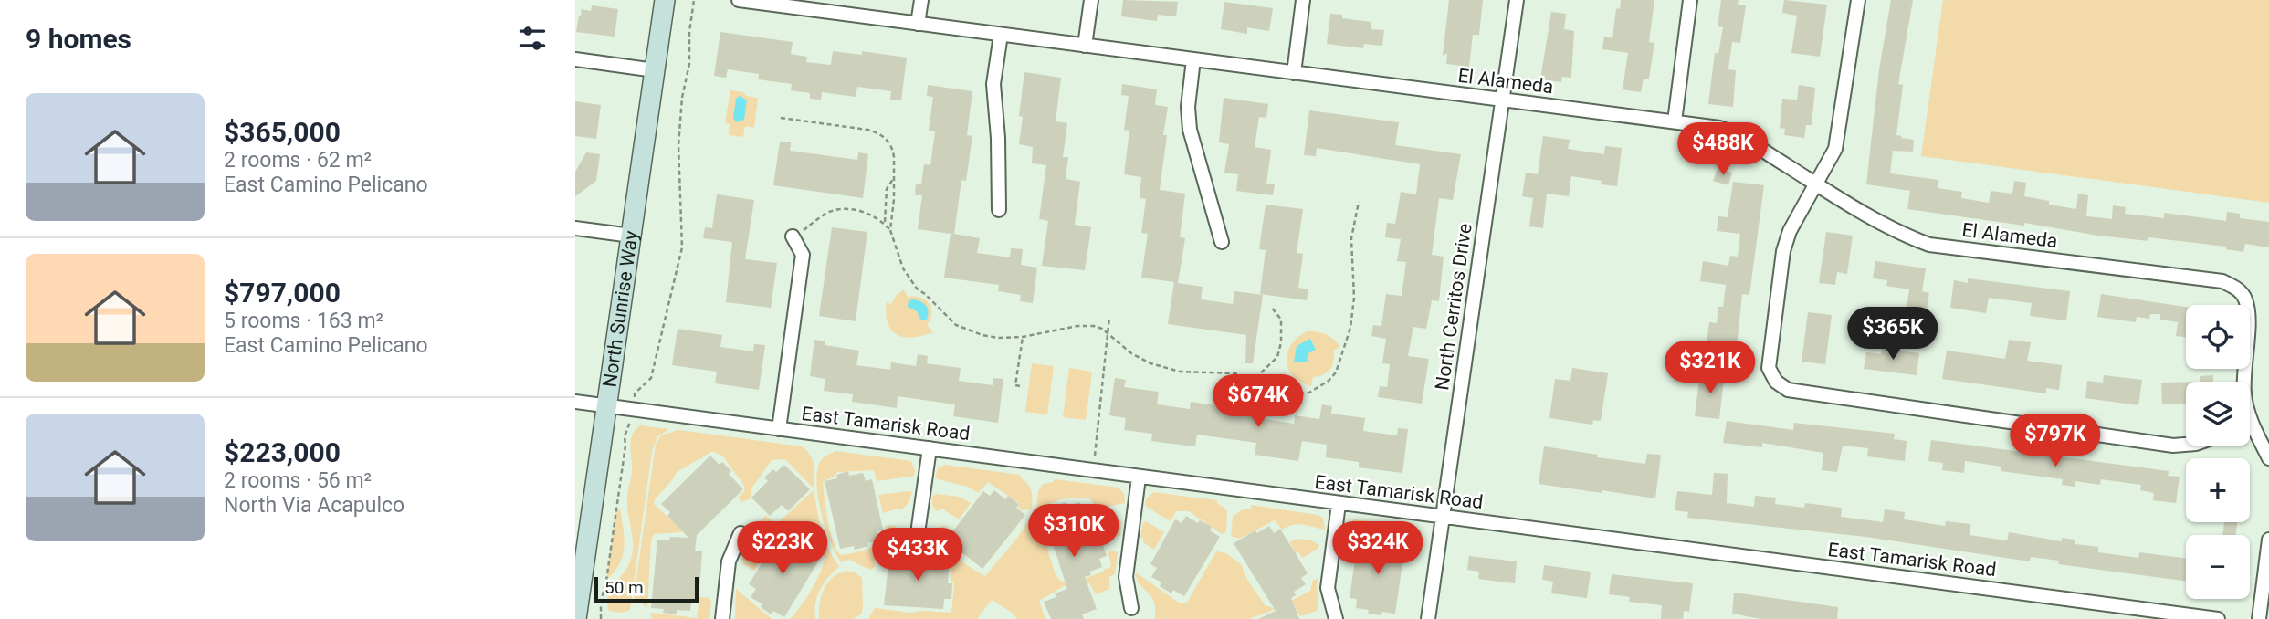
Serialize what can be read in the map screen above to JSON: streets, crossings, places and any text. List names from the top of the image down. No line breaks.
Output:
{"streets":{"main road":["North Sunrise Way"],"street":["El Alameda","North Cerritos Drive","East Tamarisk Road"]},"crossings":[["El Alameda","North Cerritos Drive"],["North Cerritos Drive","East Tamarisk Road"],["North Sunrise Way","East Tamarisk Road"]],"scale_bar":"50 m","page":{"heading":"9 homes","list":[{"name":"$365,000","note":"2 rooms · 62 m² · East Camino Pelicano"},{"name":"$797,000","note":"5 rooms · 163 m² · East Camino Pelicano"},{"name":"$223,000","note":"2 rooms · 56 m² · North Via Acapulco"}],"price":["$488K","$365K","$321K","$674K","$797K","$310K","$223K","$324K","$433K"],"map_buttons":["+","−"],"scale":"50 m"}}
